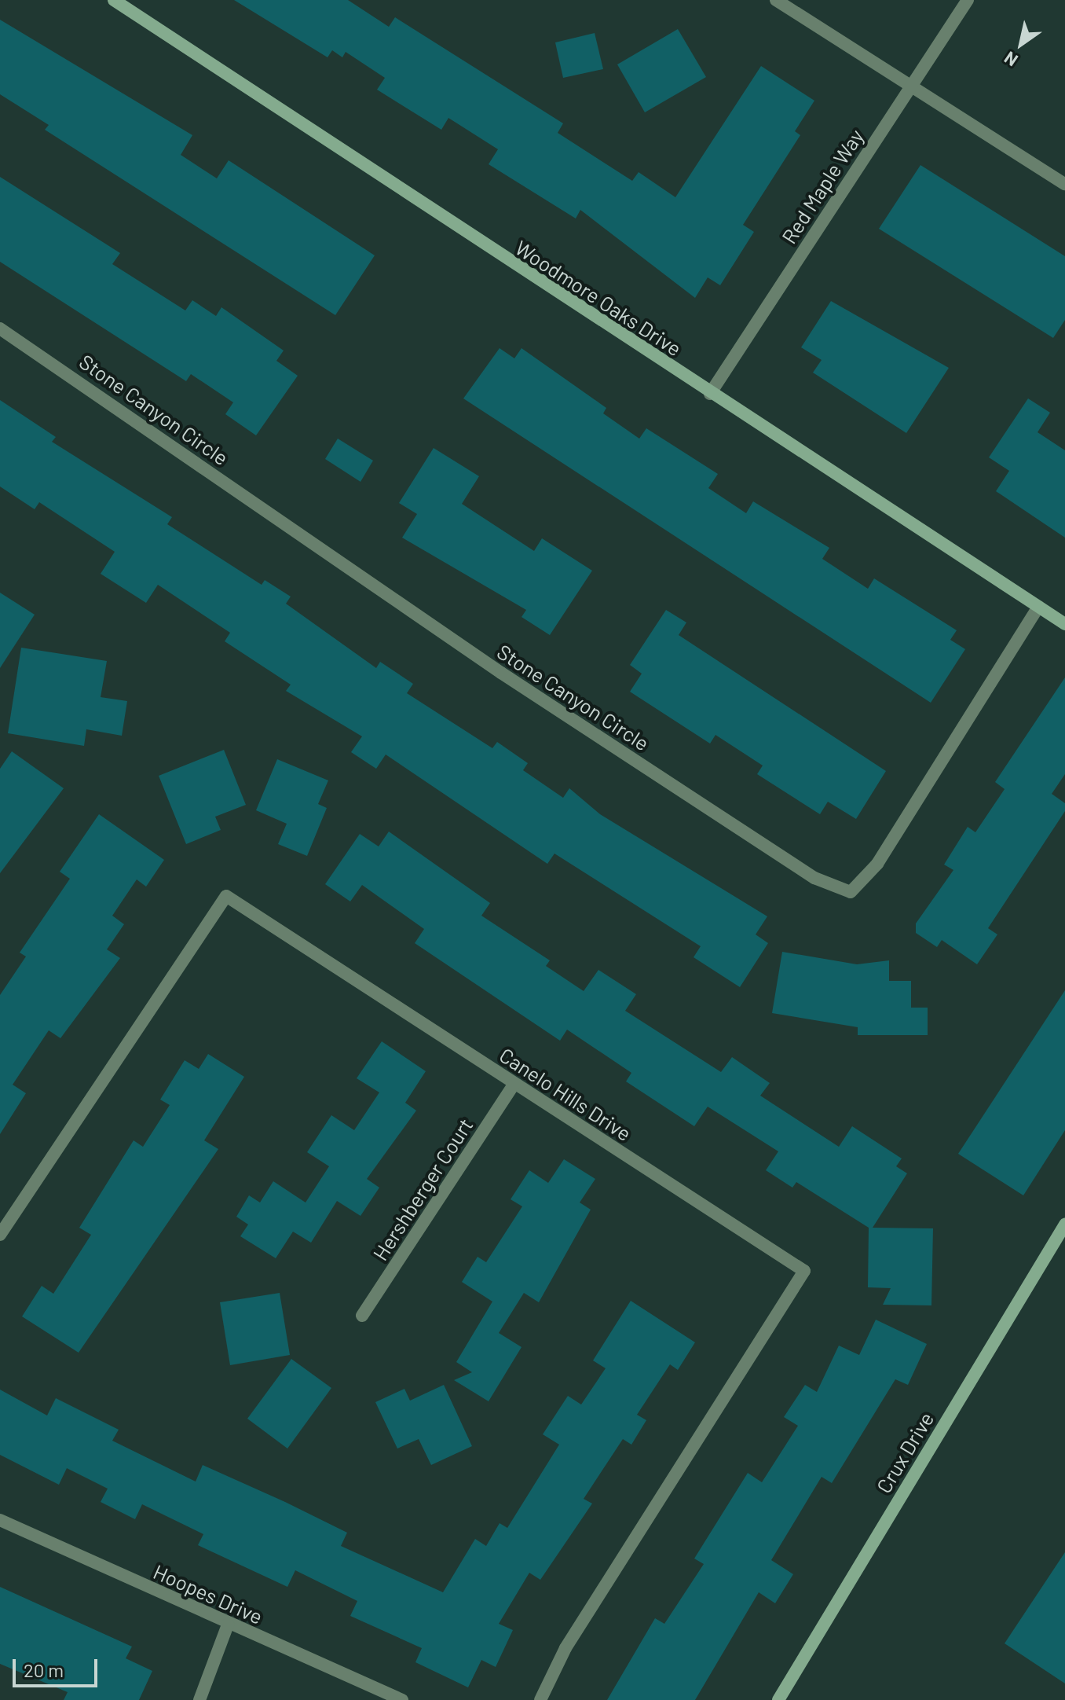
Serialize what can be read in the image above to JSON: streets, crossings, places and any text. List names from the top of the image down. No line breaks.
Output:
{"streets":{"street":["Red Maple Way","Woodmore Oaks Drive","Stone Canyon Circle","Canelo Hills Drive","Hershberger Court","Crux Drive","Hoopes Drive"]},"crossings":[["Red Maple Way","Woodmore Oaks Drive"],["Woodmore Oaks Drive","Stone Canyon Circle"],["Canelo Hills Drive","Hershberger Court"]],"scale_bar":"20 m","north":"bottom left"}
